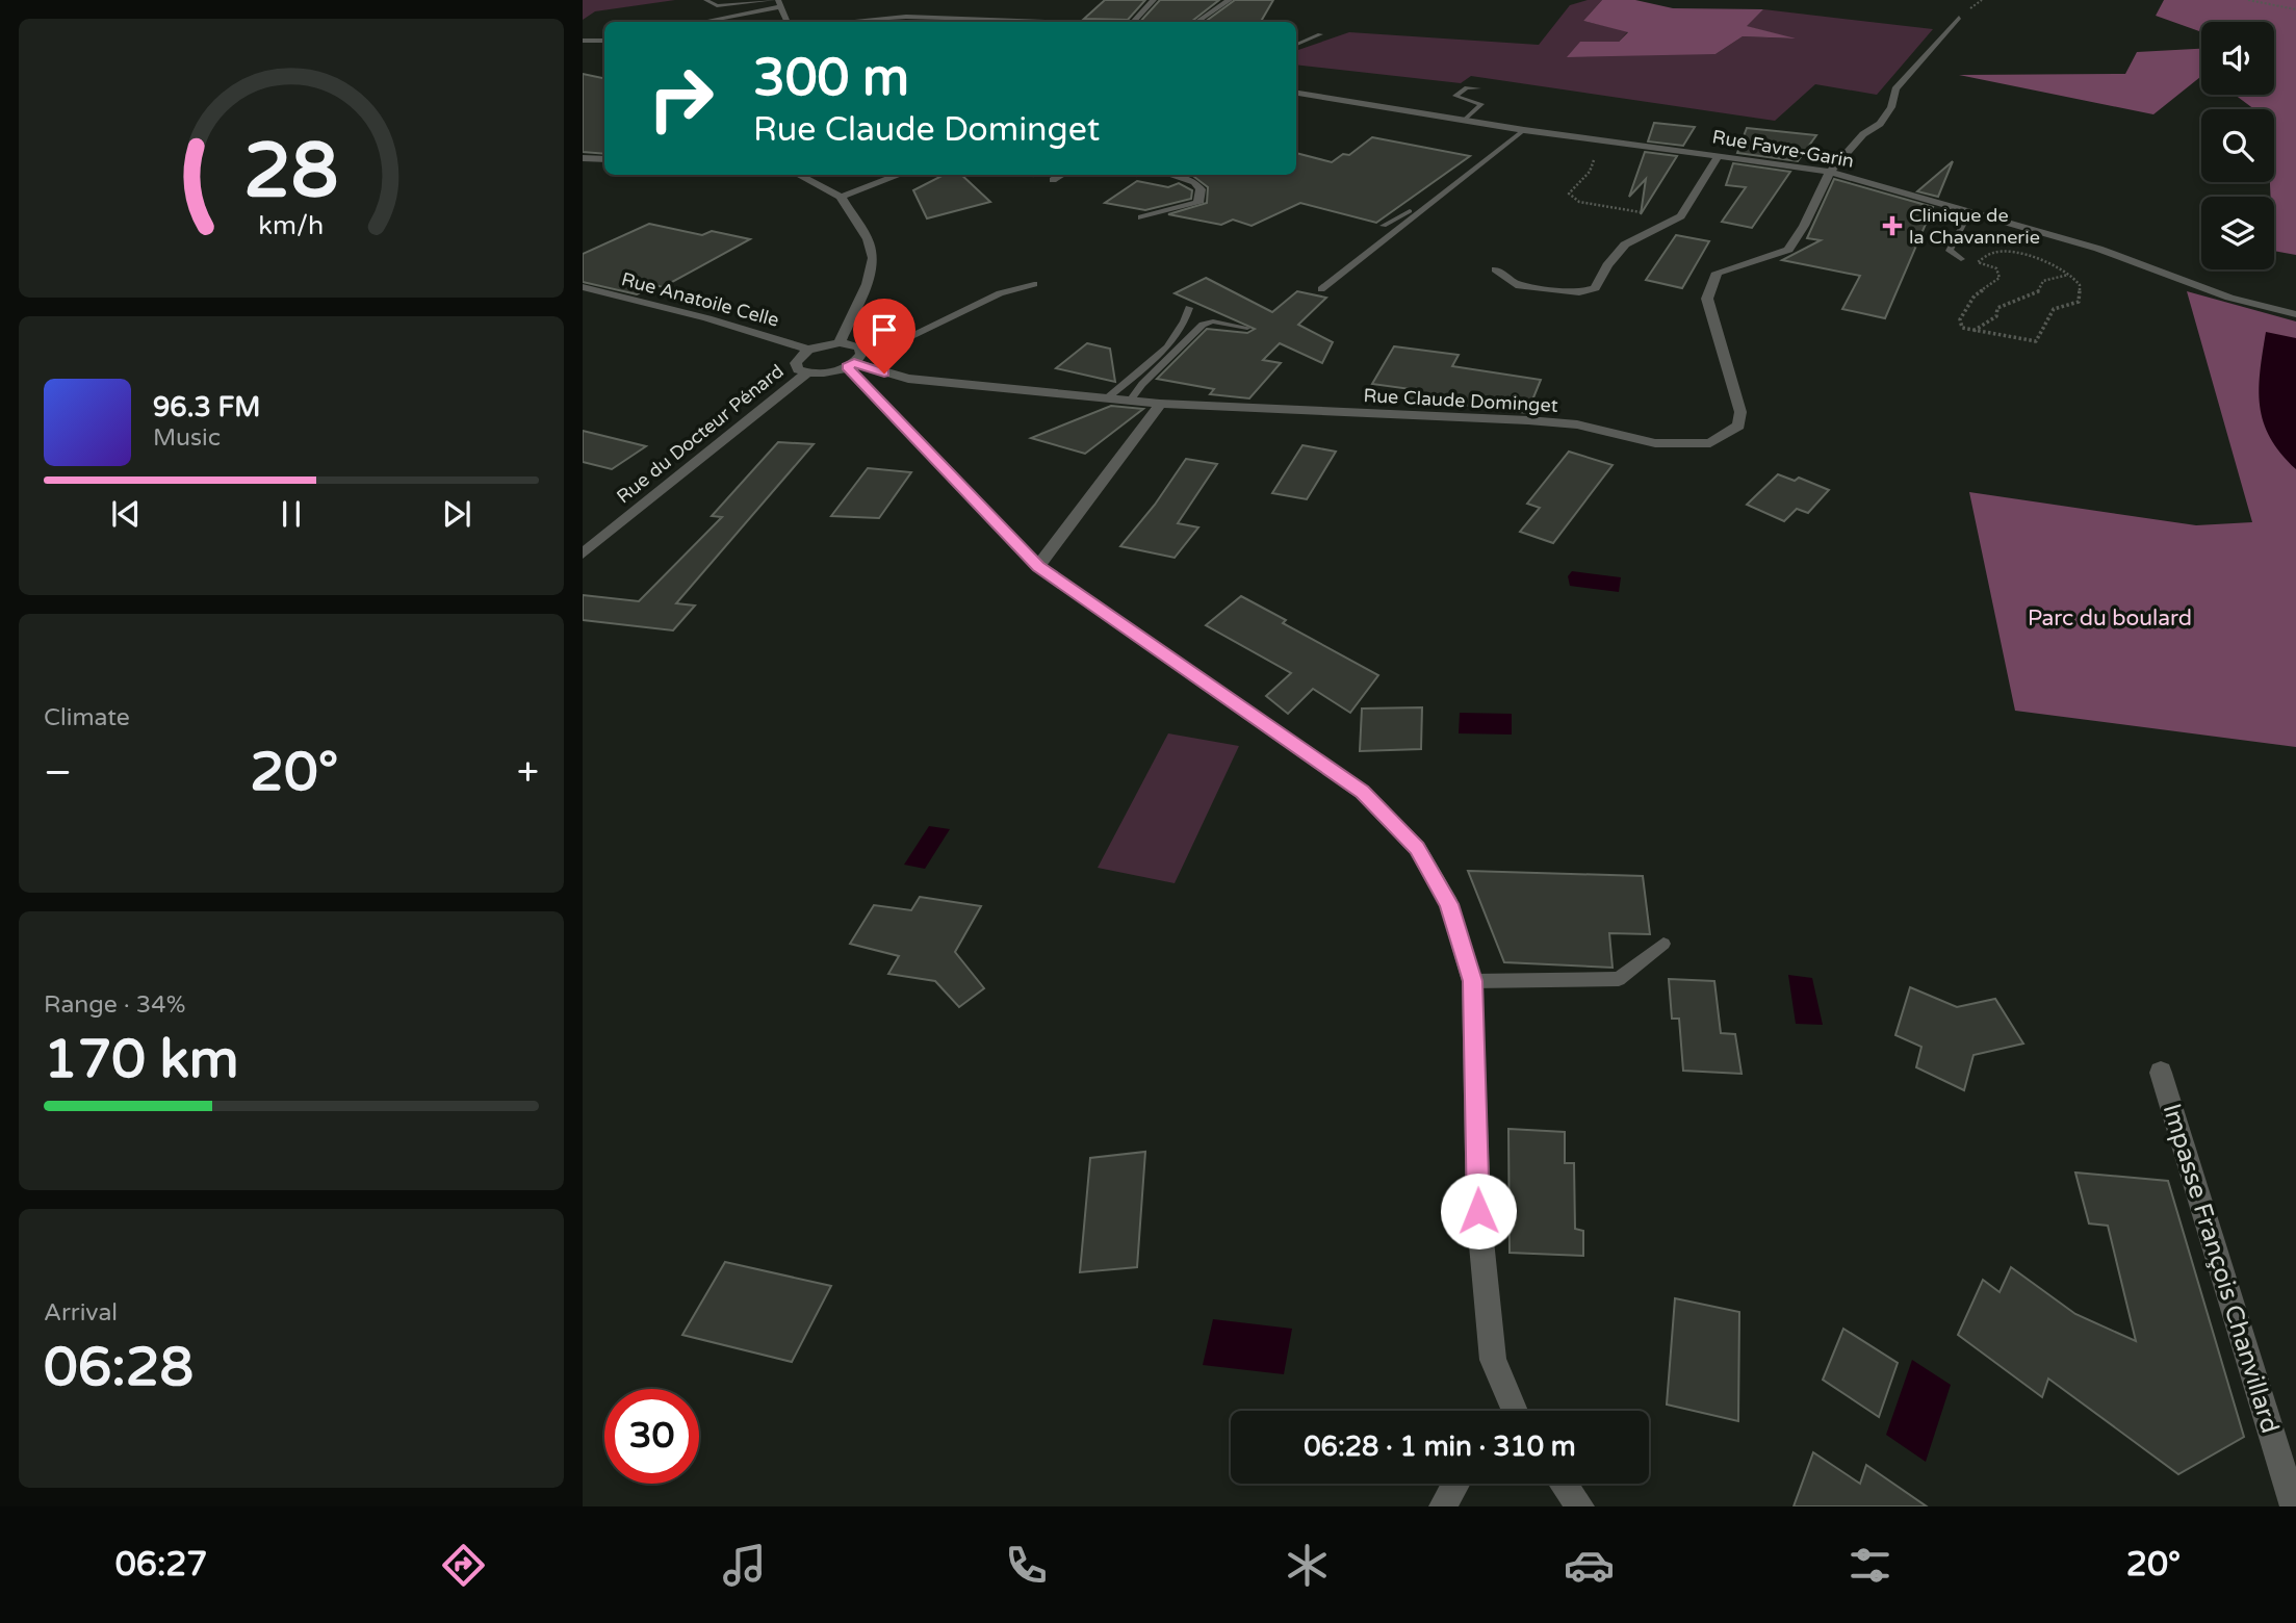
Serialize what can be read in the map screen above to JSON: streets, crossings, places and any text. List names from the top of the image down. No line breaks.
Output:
{"streets":{"street":["Rue Favre-Garin","Rue Anatoile Celle","Rue Claude Dominget","Rue du Docteur Pénard","Impasse François Chanvillard"]},"crossings":[["Rue Favre-Garin","Rue Claude Dominget"]],"parks":["Parc du boulard"],"places":{"health":["Clinique de la Chavannerie"]},"page":{"turn":["300 m","Rue Claude Dominget"],"song":["96.3 FM","Music"],"tile":["Climate",["Range · 34%","170 km"],["Arrival","06:28"]],"heat":["−","20°","+"],"limit":"30","trip":"06:28 · 1 min · 310 m","tabs":["06:27","20°"],"gauge":["28","km/h"]}}
